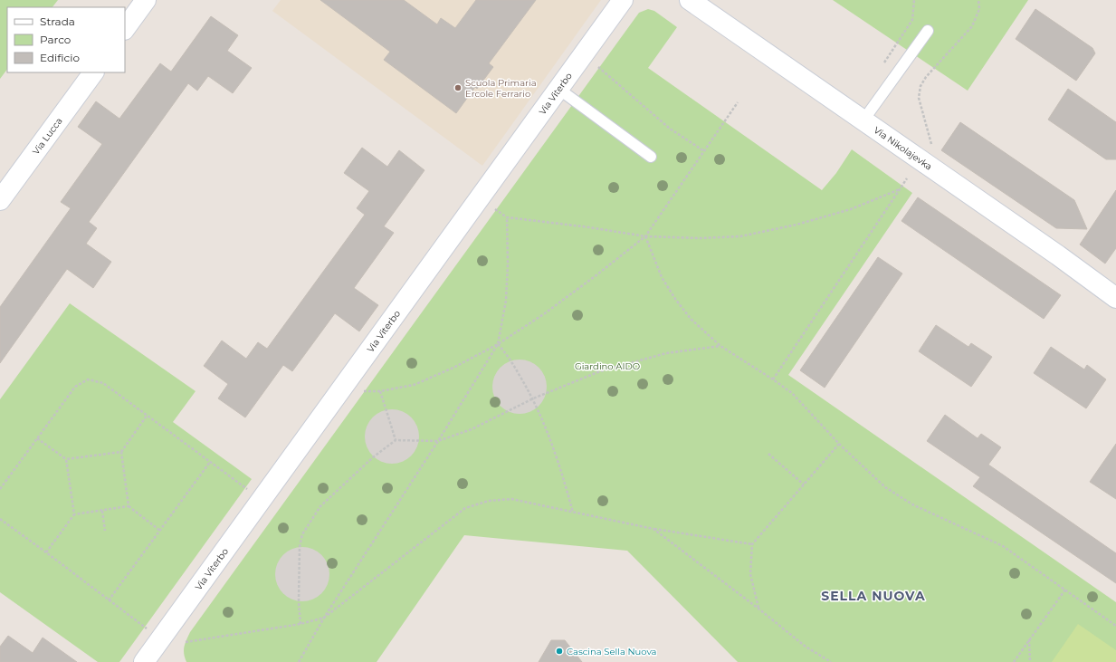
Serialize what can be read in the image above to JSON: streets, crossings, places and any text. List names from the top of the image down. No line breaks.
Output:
{"streets":{"street":["Via Viterbo","Via Lucca","Via Nikolajevka"]},"districts":["SELLA NUOVA"],"parks":["Giardino AIDO"],"places":["Scuola Primaria Ercole Ferrario","Cascina Sella Nuova"],"legend":["Strada","Parco","Edificio"]}
